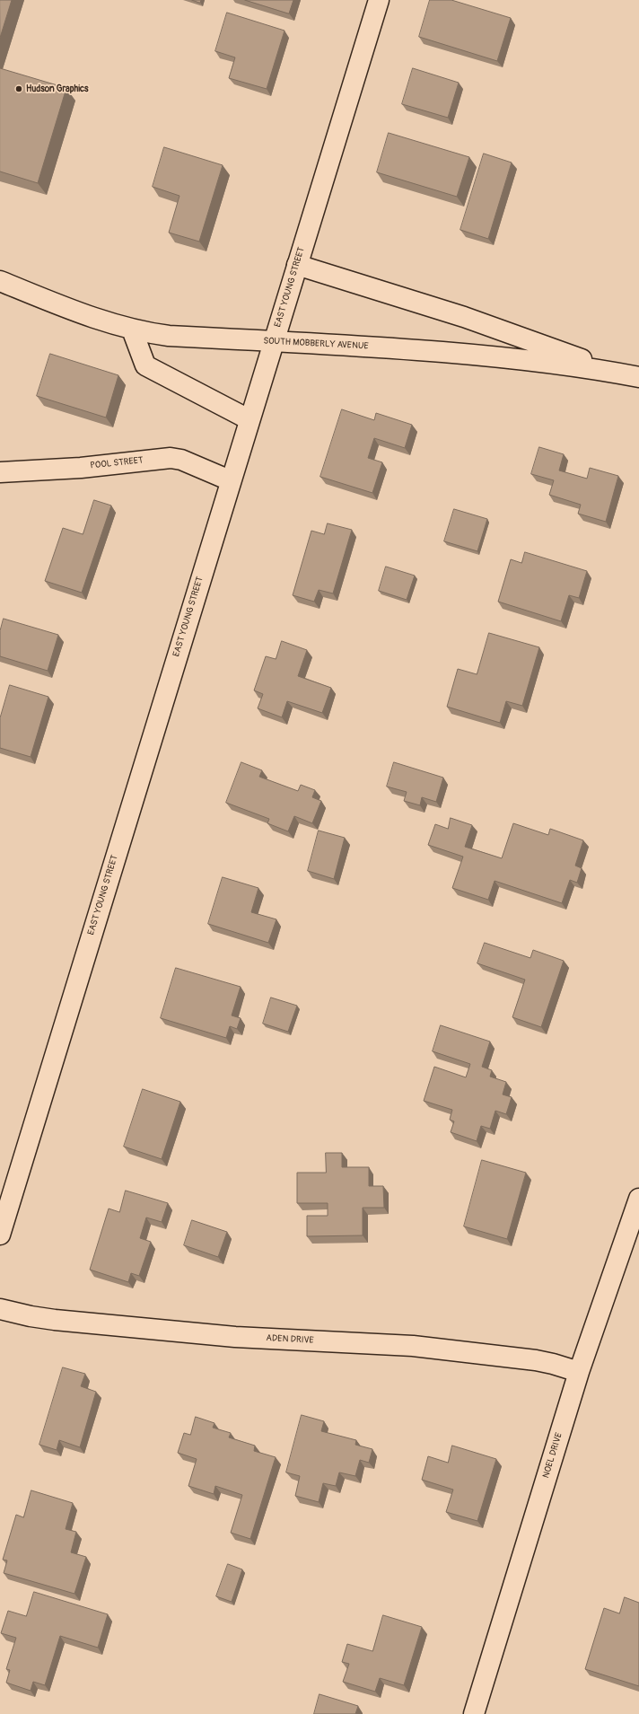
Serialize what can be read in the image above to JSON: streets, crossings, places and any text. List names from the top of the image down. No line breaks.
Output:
{"streets":{"street":["EAST YOUNG STREET","SOUTH MOBBERLY AVENUE","POOL STREET","ADEN DRIVE","NOEL DRIVE"]},"crossings":[["EAST YOUNG STREET","SOUTH MOBBERLY AVENUE"],["EAST YOUNG STREET","POOL STREET"],["ADEN DRIVE","NOEL DRIVE"]],"places":["Hudson Graphics"]}
